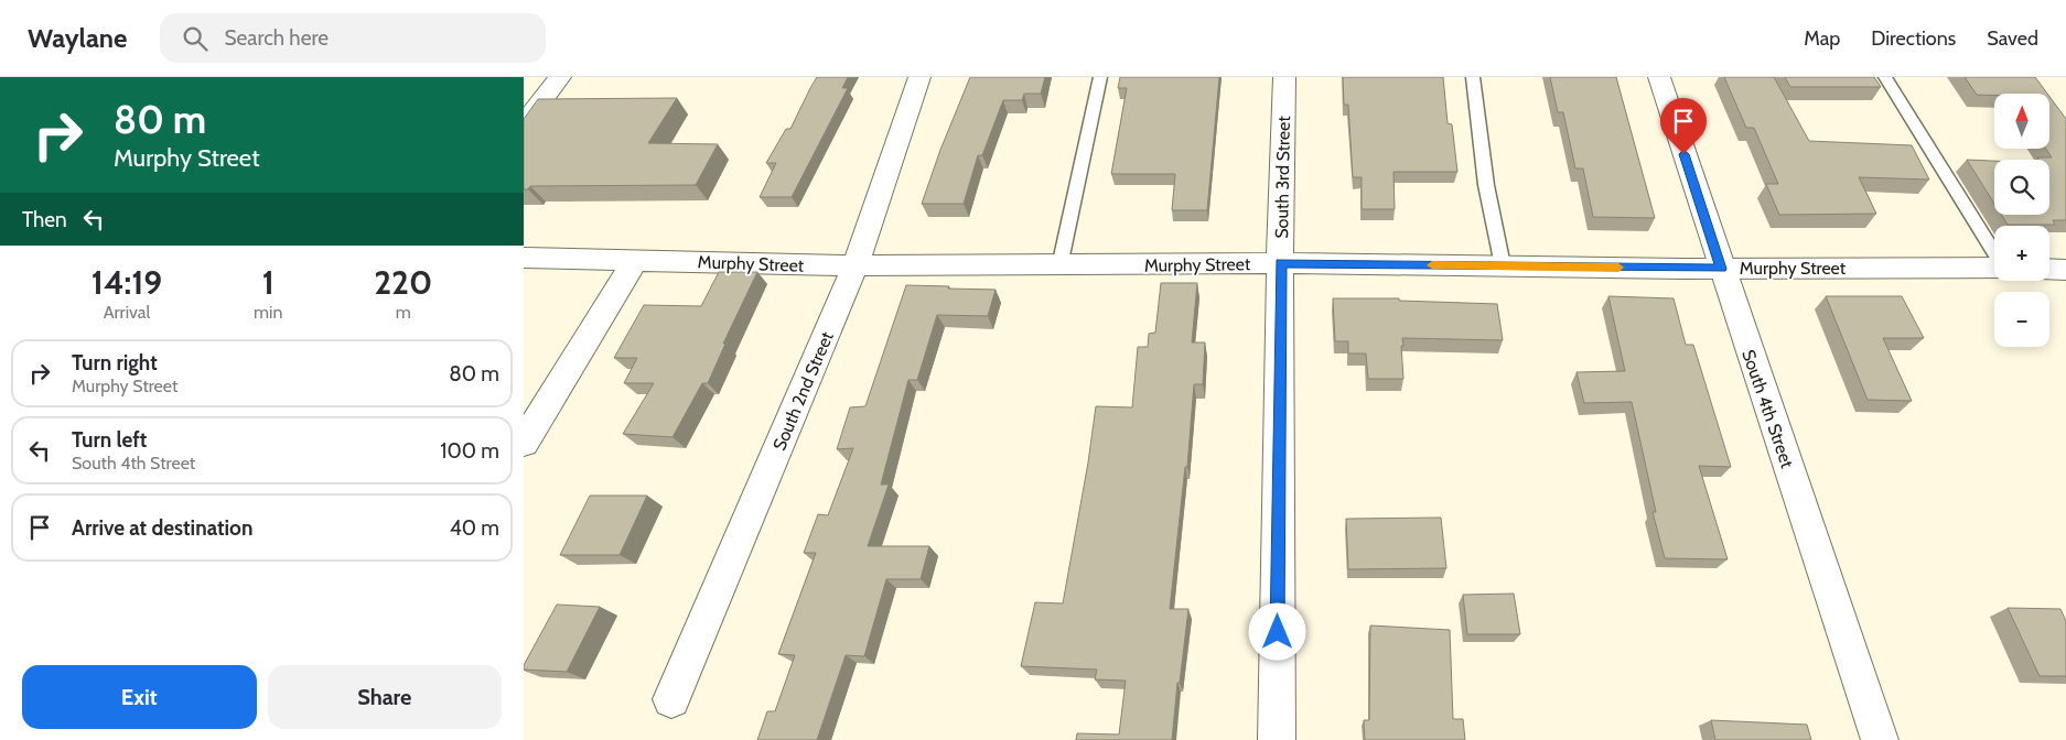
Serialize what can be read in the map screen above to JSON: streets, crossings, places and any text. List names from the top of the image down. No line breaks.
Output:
{"streets":{"street":["South 3rd Street","Murphy Street","South 2nd Street","South 4th Street"]},"crossings":[["South 3rd Street","Murphy Street"],["Murphy Street","South 2nd Street"],["Murphy Street","South 4th Street"]],"north":"top","page":{"header":"Waylane","search":"Search here","nav":["Map","Directions","Saved"],"turn":["80 m","Murphy Street"],"map_buttons":["+","−"],"then":"Then","eta":["14:19","Arrival","1","min","220","m"],"list":[{"name":"Turn right","note":"Murphy Street","value":"80 m"},{"name":"Turn left","note":"South 4th Street","value":"100 m"},{"name":"Arrive at destination","value":"40 m"}],"buttons":["Exit","Share"]}}
